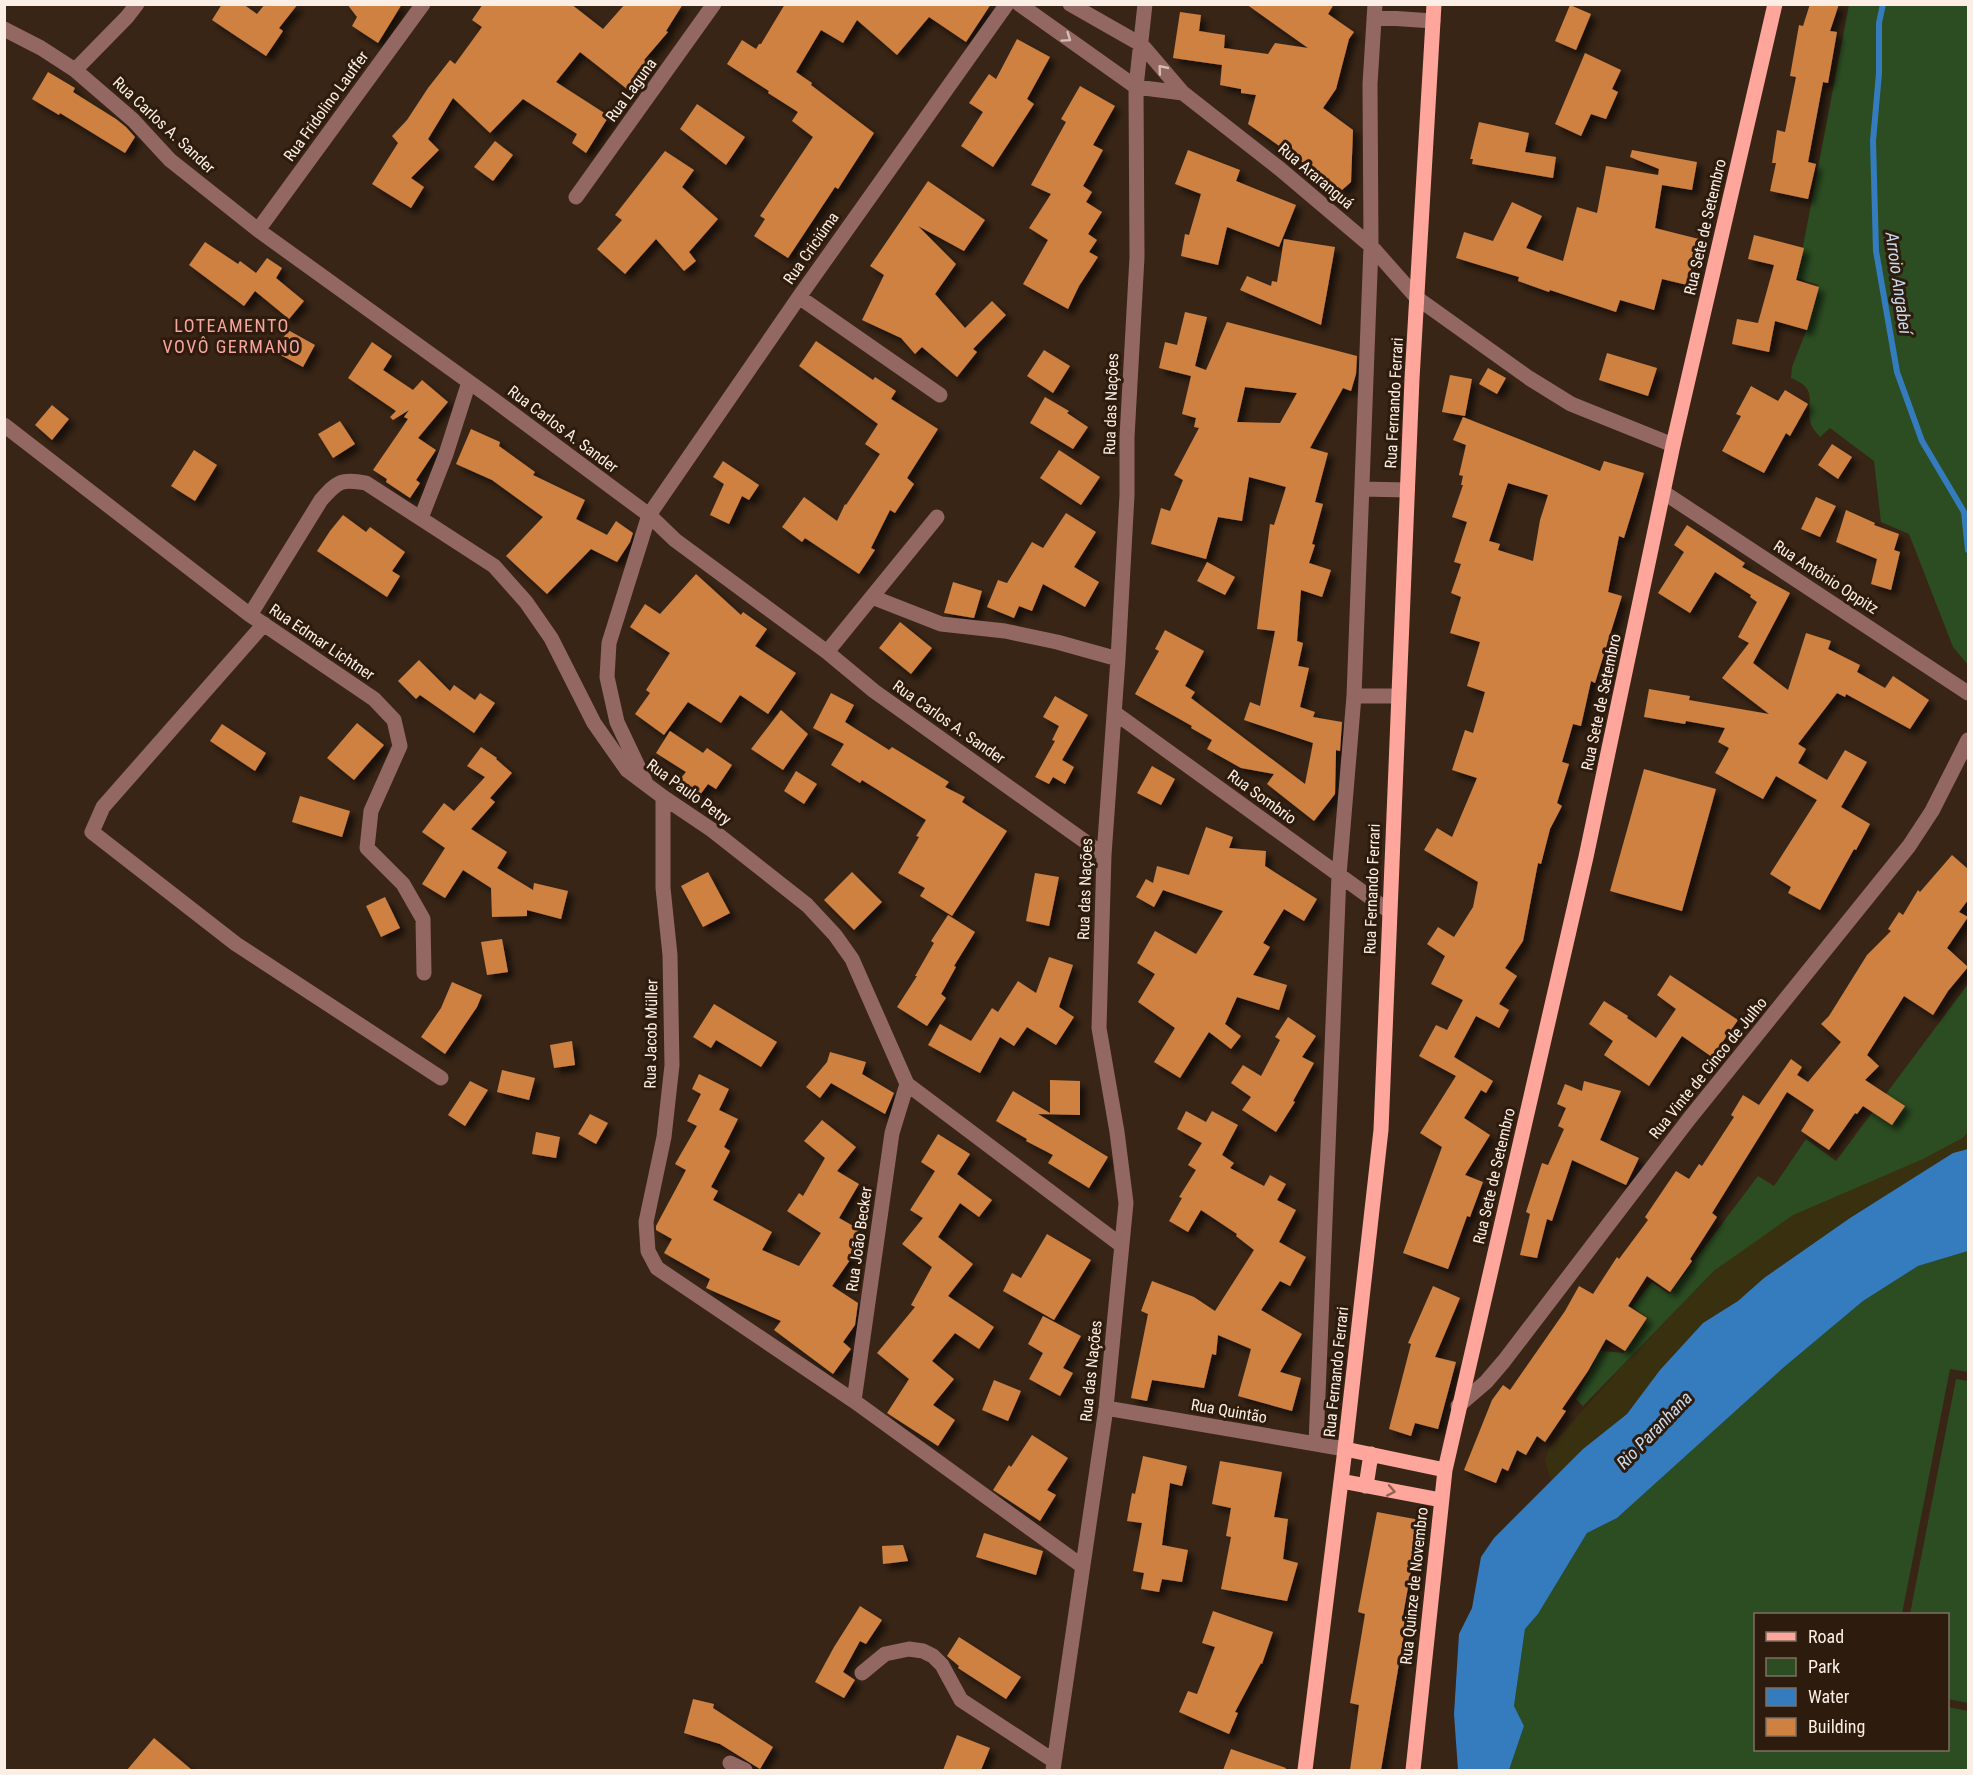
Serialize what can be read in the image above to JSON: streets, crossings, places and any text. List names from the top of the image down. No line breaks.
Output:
{"streets":{"main road":["Rua Sete de Setembro","Rua Fernando Ferrari","Rua Quinze de Novembro"],"street":["Rua Laguna","Rua Fridolino Lauffer","Rua Carlos A. Sander","Rua Araranguá","Rua Criciúma","Rua das Nações","Rua Antônio Oppitz","Rua Edmar Lichtner","Rua Paulo Petry","Rua Sombrio","Rua Jacob Müller","Rua Vinte de Cinco de Julho","Rua João Becker","Rua Quintão"]},"crossings":[["Rua Fridolino Lauffer","Rua Carlos A. Sander"],["Rua Carlos A. Sander","Rua Criciúma"],["Rua Carlos A. Sander","Rua das Nações"],["Rua Araranguá","Rua Fernando Ferrari"],["Rua Araranguá","Rua das Nações"],["Rua Sete de Setembro","Rua Antônio Oppitz"],["Rua Sete de Setembro","Rua Vinte de Cinco de Julho"],["Rua Sete de Setembro","Rua Quinze de Novembro"],["Rua Criciúma","Rua Paulo Petry"],["Rua Fernando Ferrari","Rua Sombrio"],["Rua Fernando Ferrari","Rua Quintão"],["Rua das Nações","Rua Sombrio"],["Rua das Nações","Rua Quintão"],["Rua Edmar Lichtner","Rua Paulo Petry"],["Rua Paulo Petry","Rua Jacob Müller"],["Rua Paulo Petry","Rua João Becker"],["Rua Jacob Müller","Rua João Becker"],["Rua Vinte de Cinco de Julho","Rua Quinze de Novembro"]],"districts":["LOTEAMENTO VOVÔ GERMANO"],"water":["Arroio Angabeí","Rio Paranhana"],"legend":["Road","Park","Water","Building"]}
